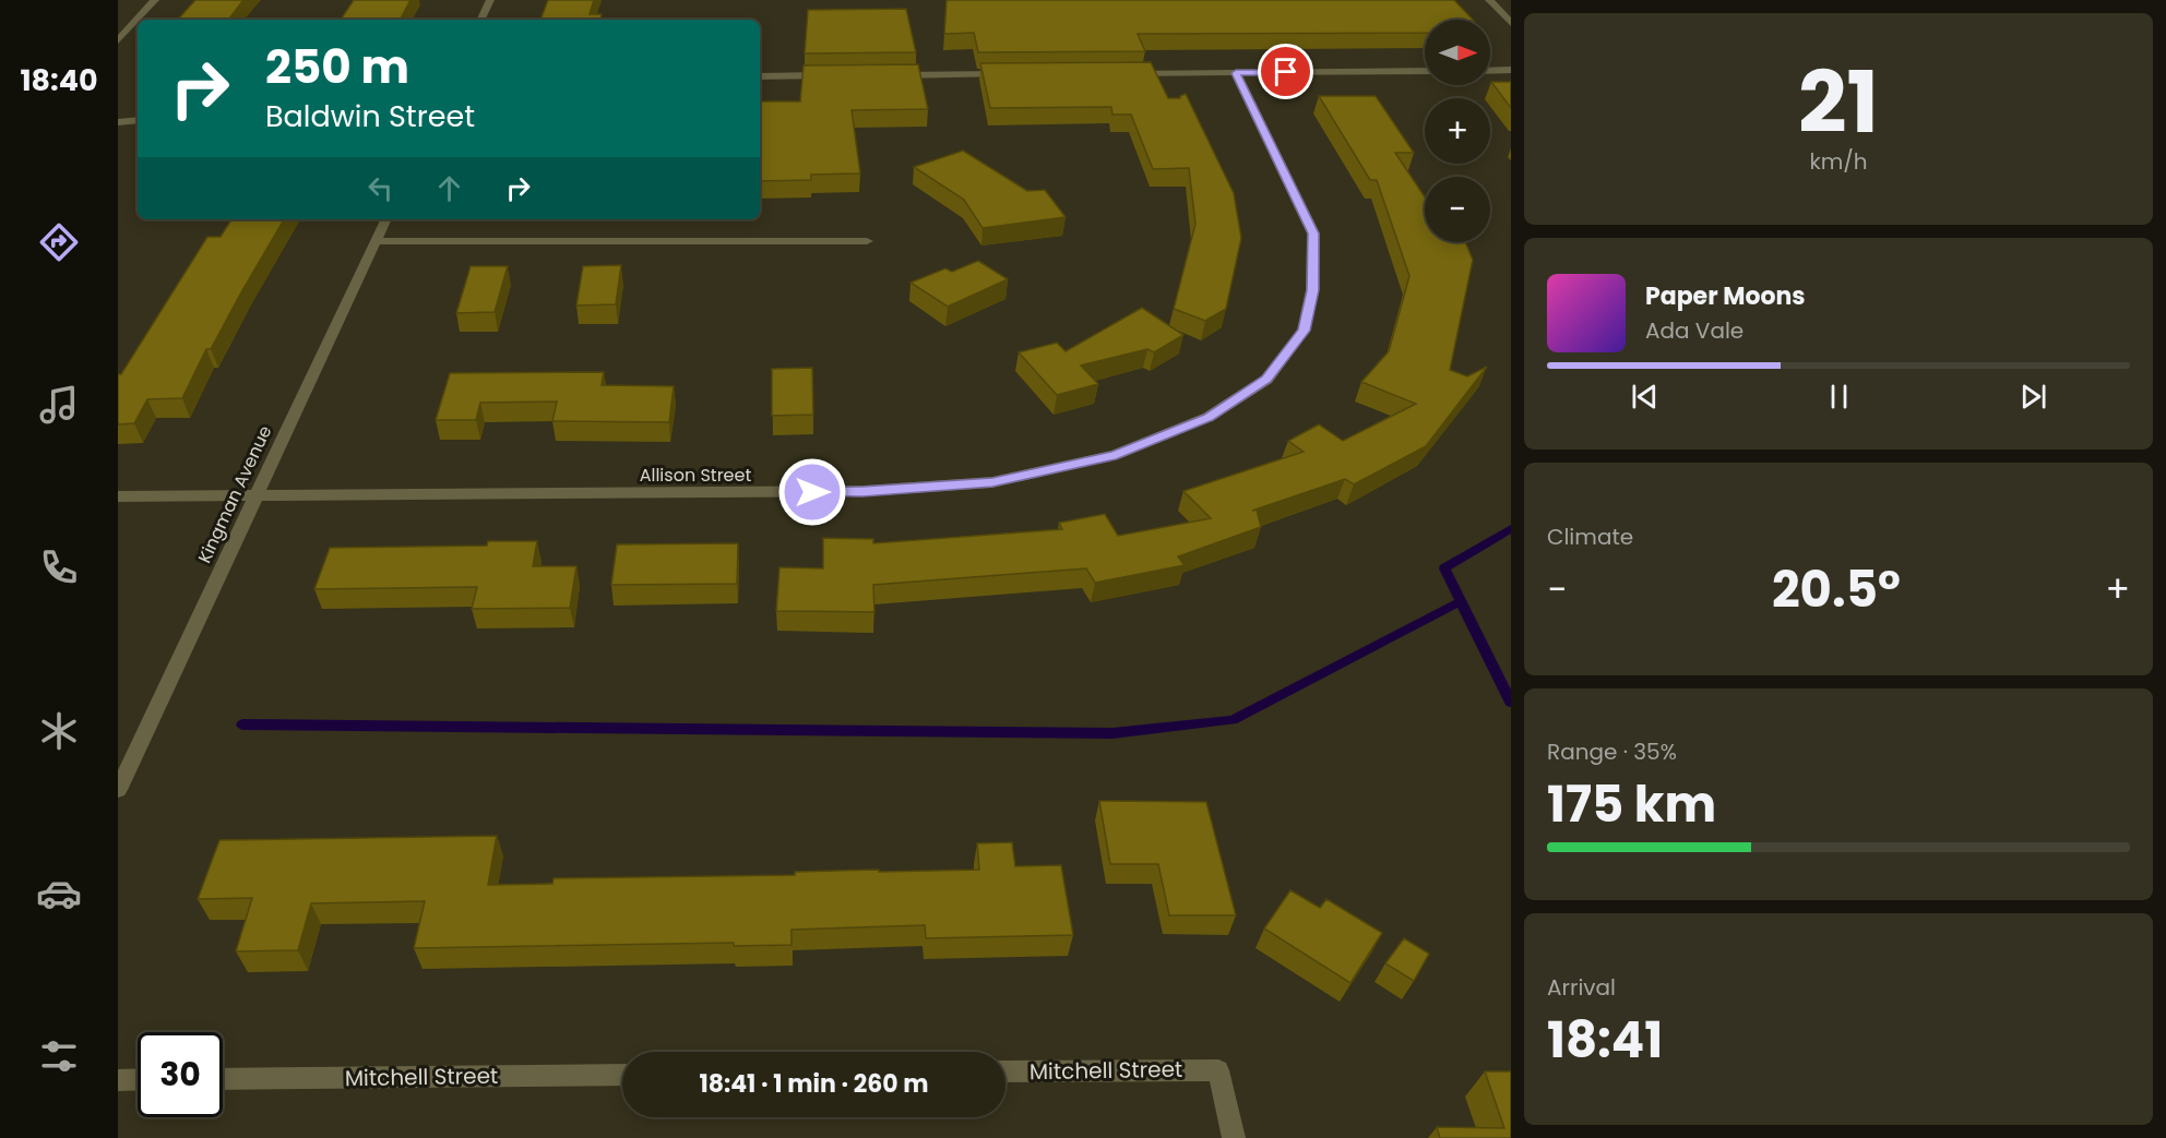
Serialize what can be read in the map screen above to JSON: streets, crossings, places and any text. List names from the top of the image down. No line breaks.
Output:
{"streets":{"street":["Allison Street","Kingman Avenue","Mitchell Street"]},"crossings":[["Allison Street","Kingman Avenue"]],"north":"right","page":{"tabs":"18:40","tile":[["21","km/h"],"Climate",["Range · 35%","175 km"],["Arrival","18:41"]],"map_buttons":["+","−"],"turn":["250 m","Baldwin Street"],"song":["Paper Moons","Ada Vale"],"heat":["−","20.5°","+"],"limit":"30","trip":"18:41 · 1 min · 260 m"}}
